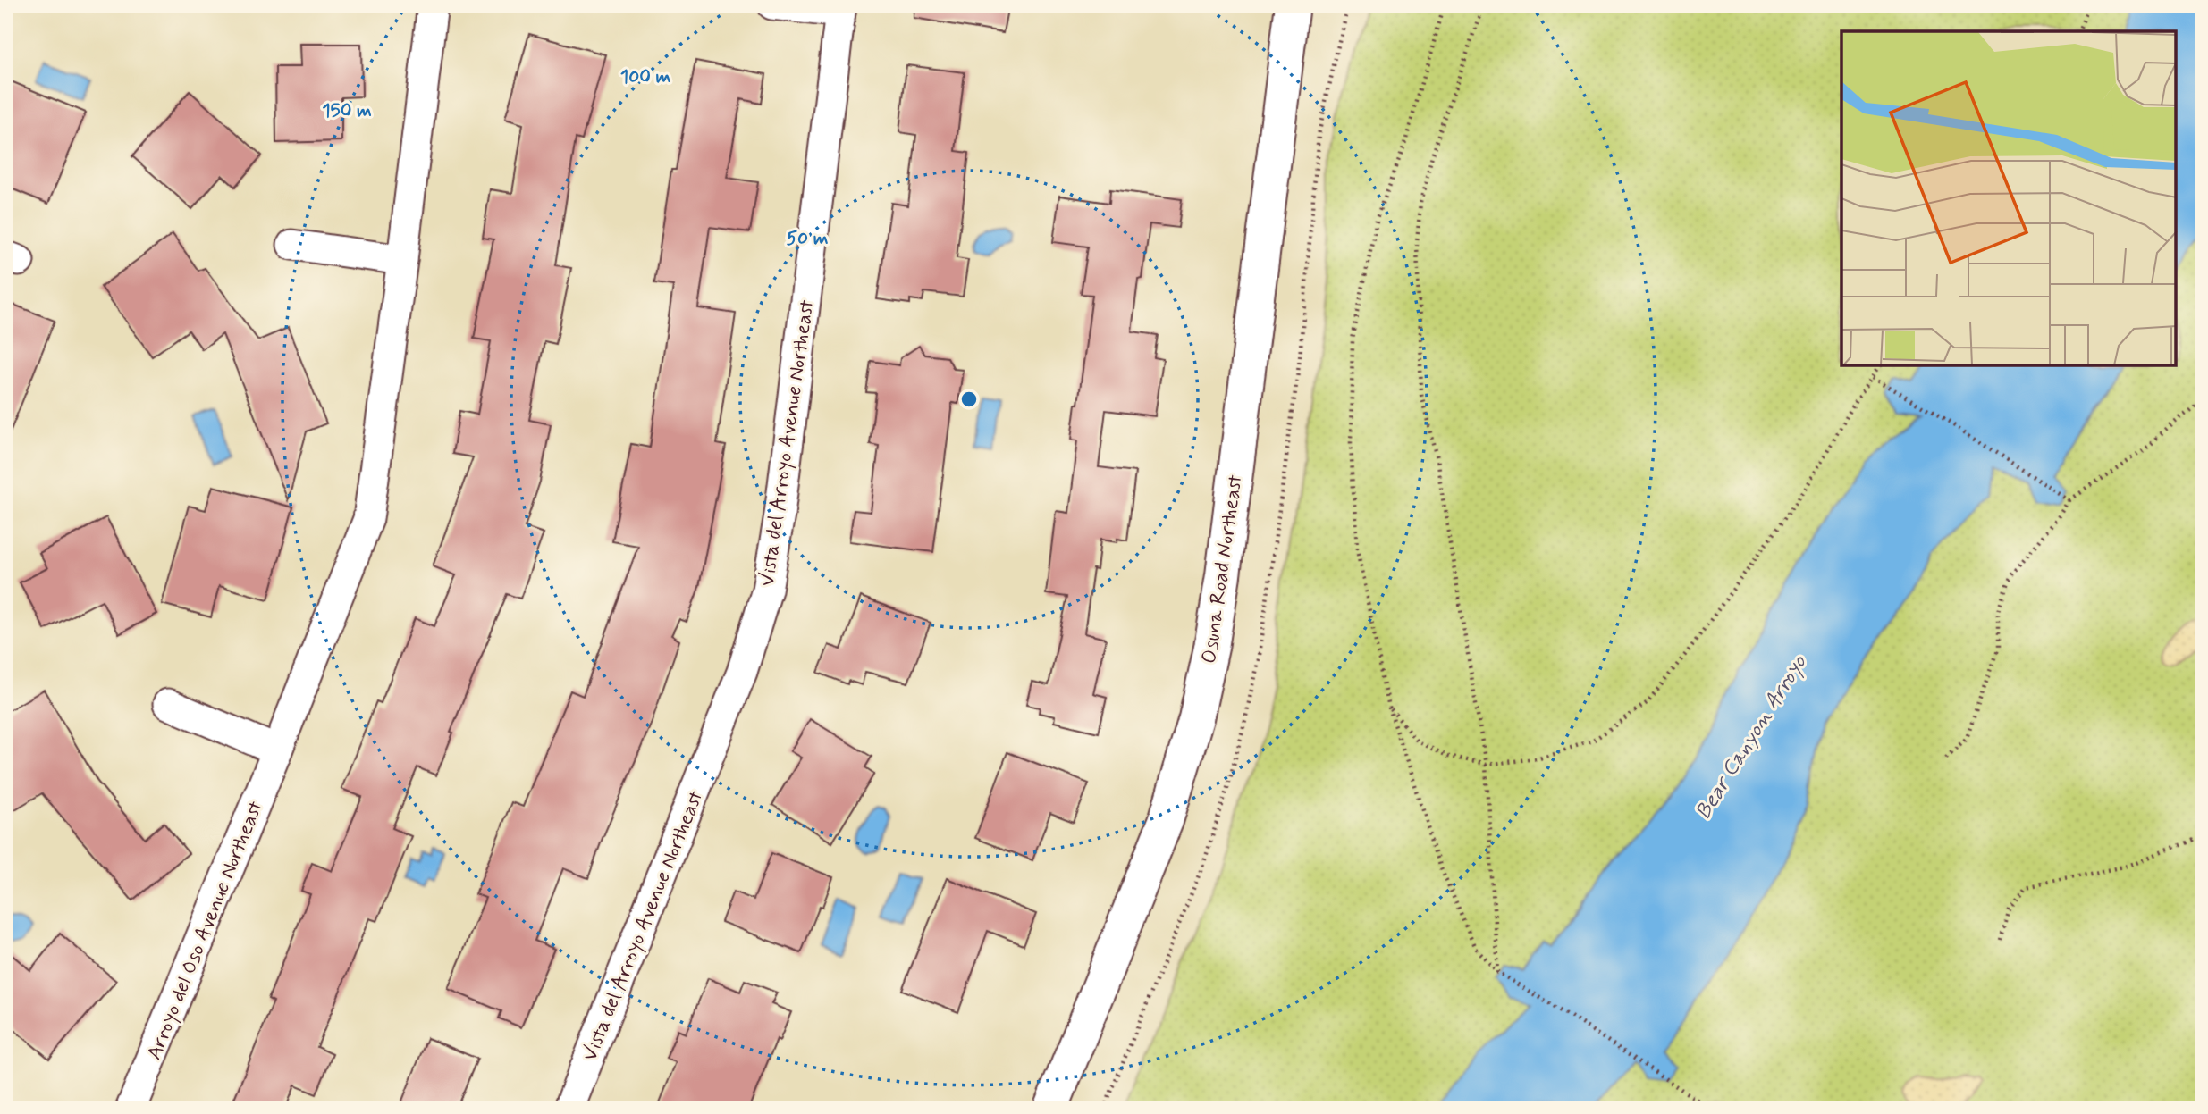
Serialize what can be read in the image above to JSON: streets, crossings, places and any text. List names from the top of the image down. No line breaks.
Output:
{"streets":{"street":["Vista del Arroyo Avenue Northeast","Osuna Road Northeast","Arroyo del Oso Avenue Northeast"]},"water":["Bear Canyon Arroyo"],"rings":["100 m","150 m","50 m"]}
